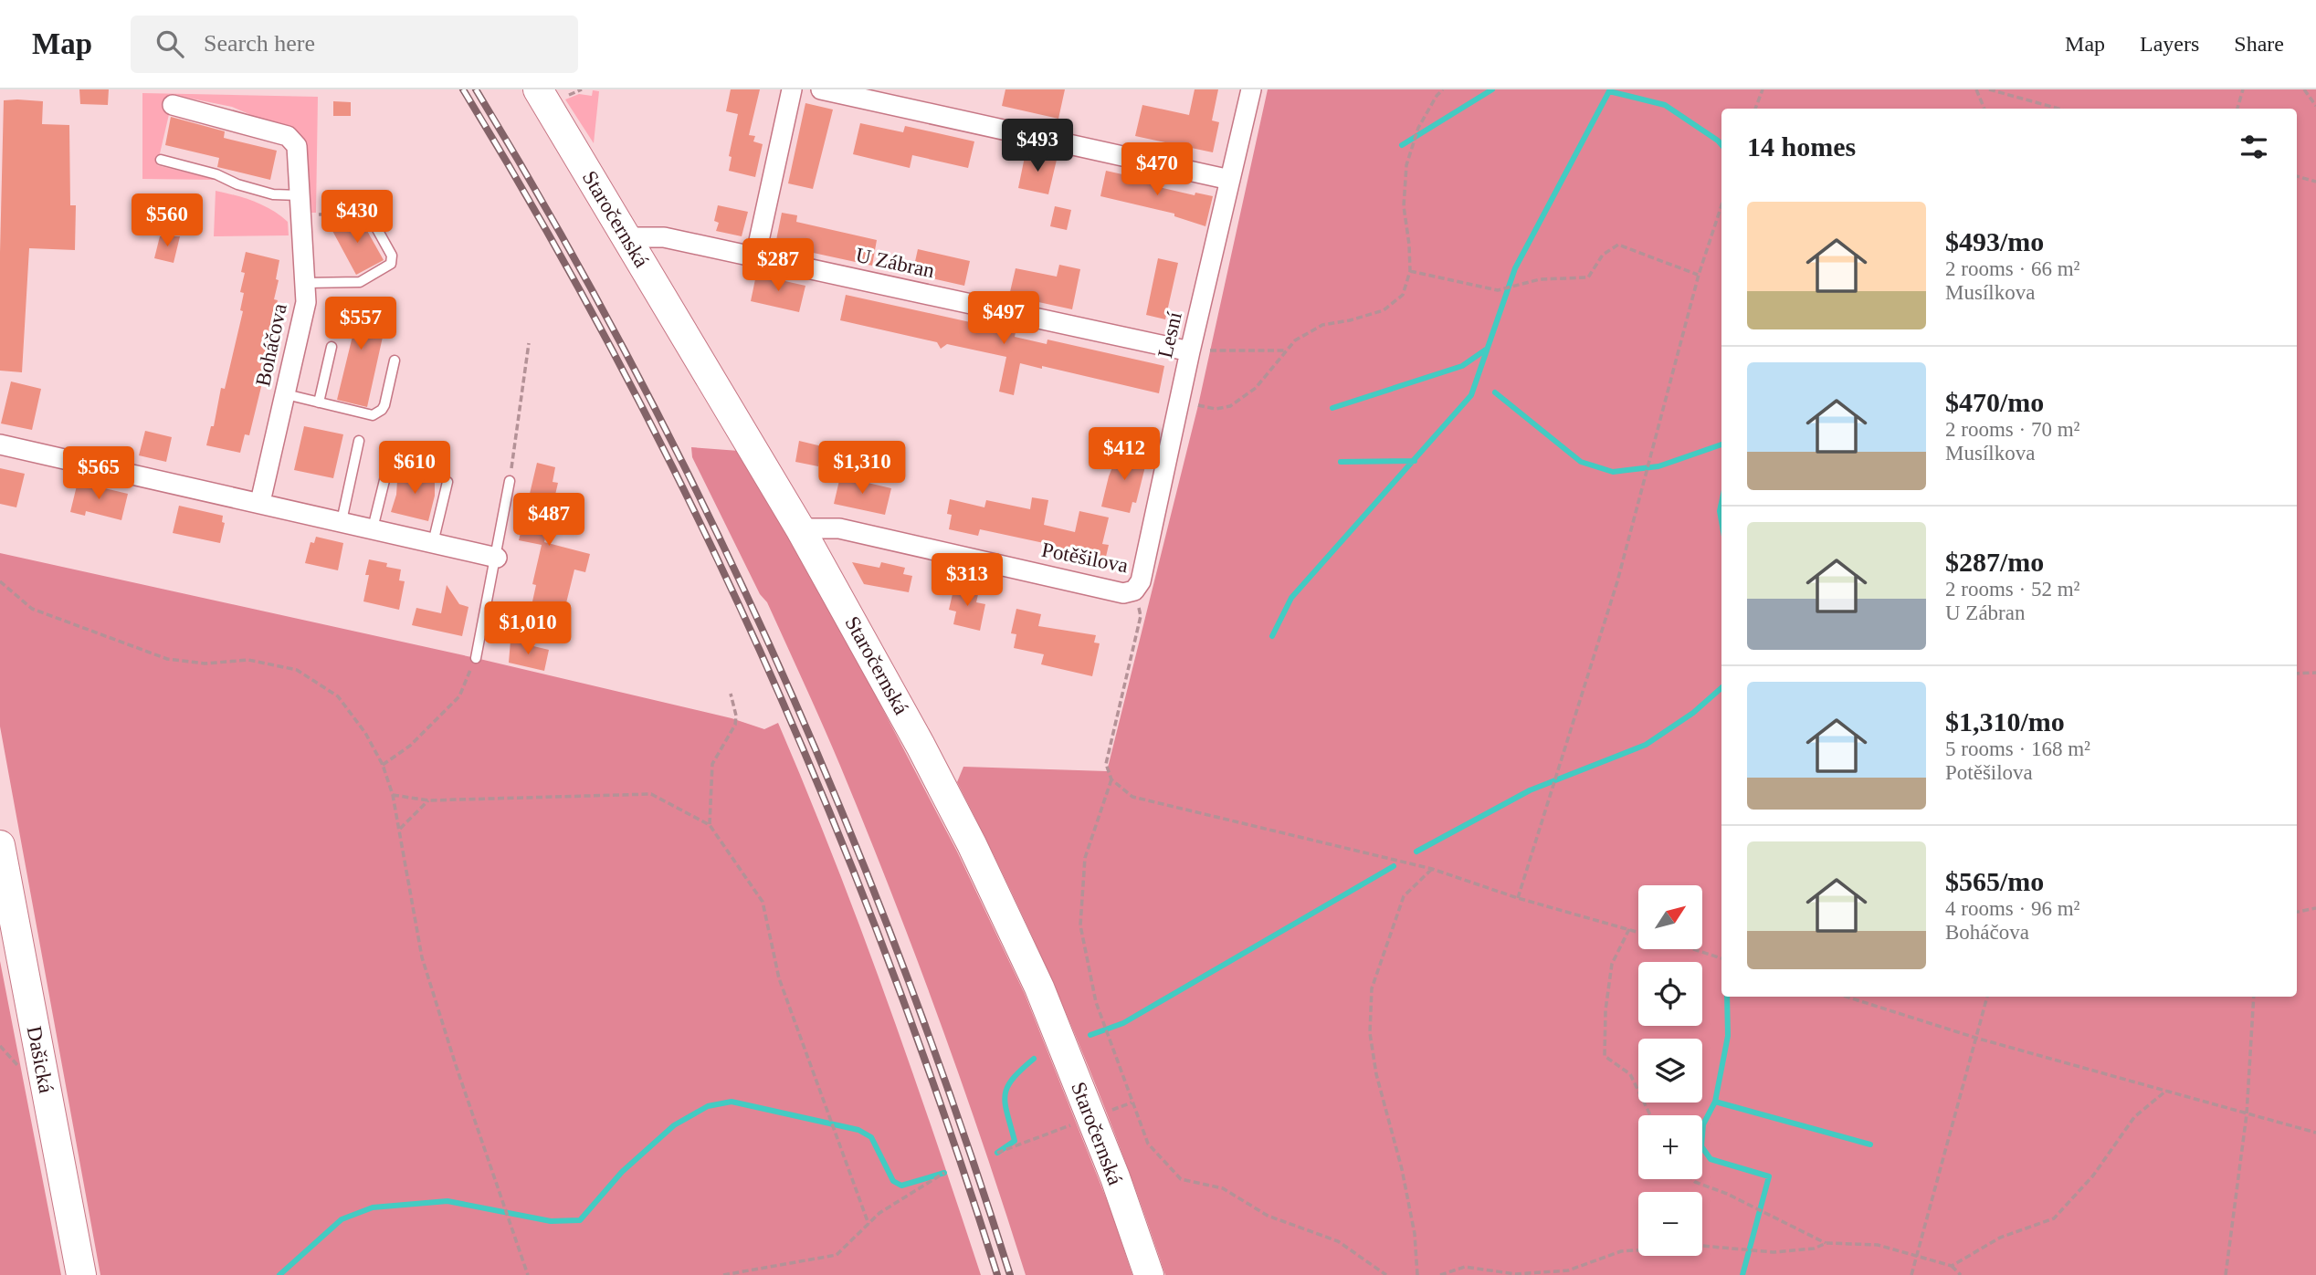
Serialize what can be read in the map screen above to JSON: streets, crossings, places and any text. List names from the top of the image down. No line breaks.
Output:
{"streets":{"main road":["Staročernská","Dašická"],"street":["U Zábran","Lesní","Boháčova","Potěšilova"]},"crossings":[["Staročernská","U Zábran"],["Staročernská","Potěšilova"],["U Zábran","Lesní"],["Lesní","Potěšilova"]],"north":"top right","page":{"header":"Map","search":"Search here","nav":["Map","Layers","Share"],"heading":"14 homes","price":["$493","$470","$430","$560","$287","$497","$557","$412","$610","$1,310","$565","$487","$313","$1,010"],"list":[{"name":"$493/mo","note":"2 rooms · 66 m² · Musílkova"},{"name":"$470/mo","note":"2 rooms · 70 m² · Musílkova"},{"name":"$287/mo","note":"2 rooms · 52 m² · U Zábran"},{"name":"$1,310/mo","note":"5 rooms · 168 m² · Potěšilova"},{"name":"$565/mo","note":"4 rooms · 96 m² · Boháčova"}],"map_buttons":["+","−"]}}
